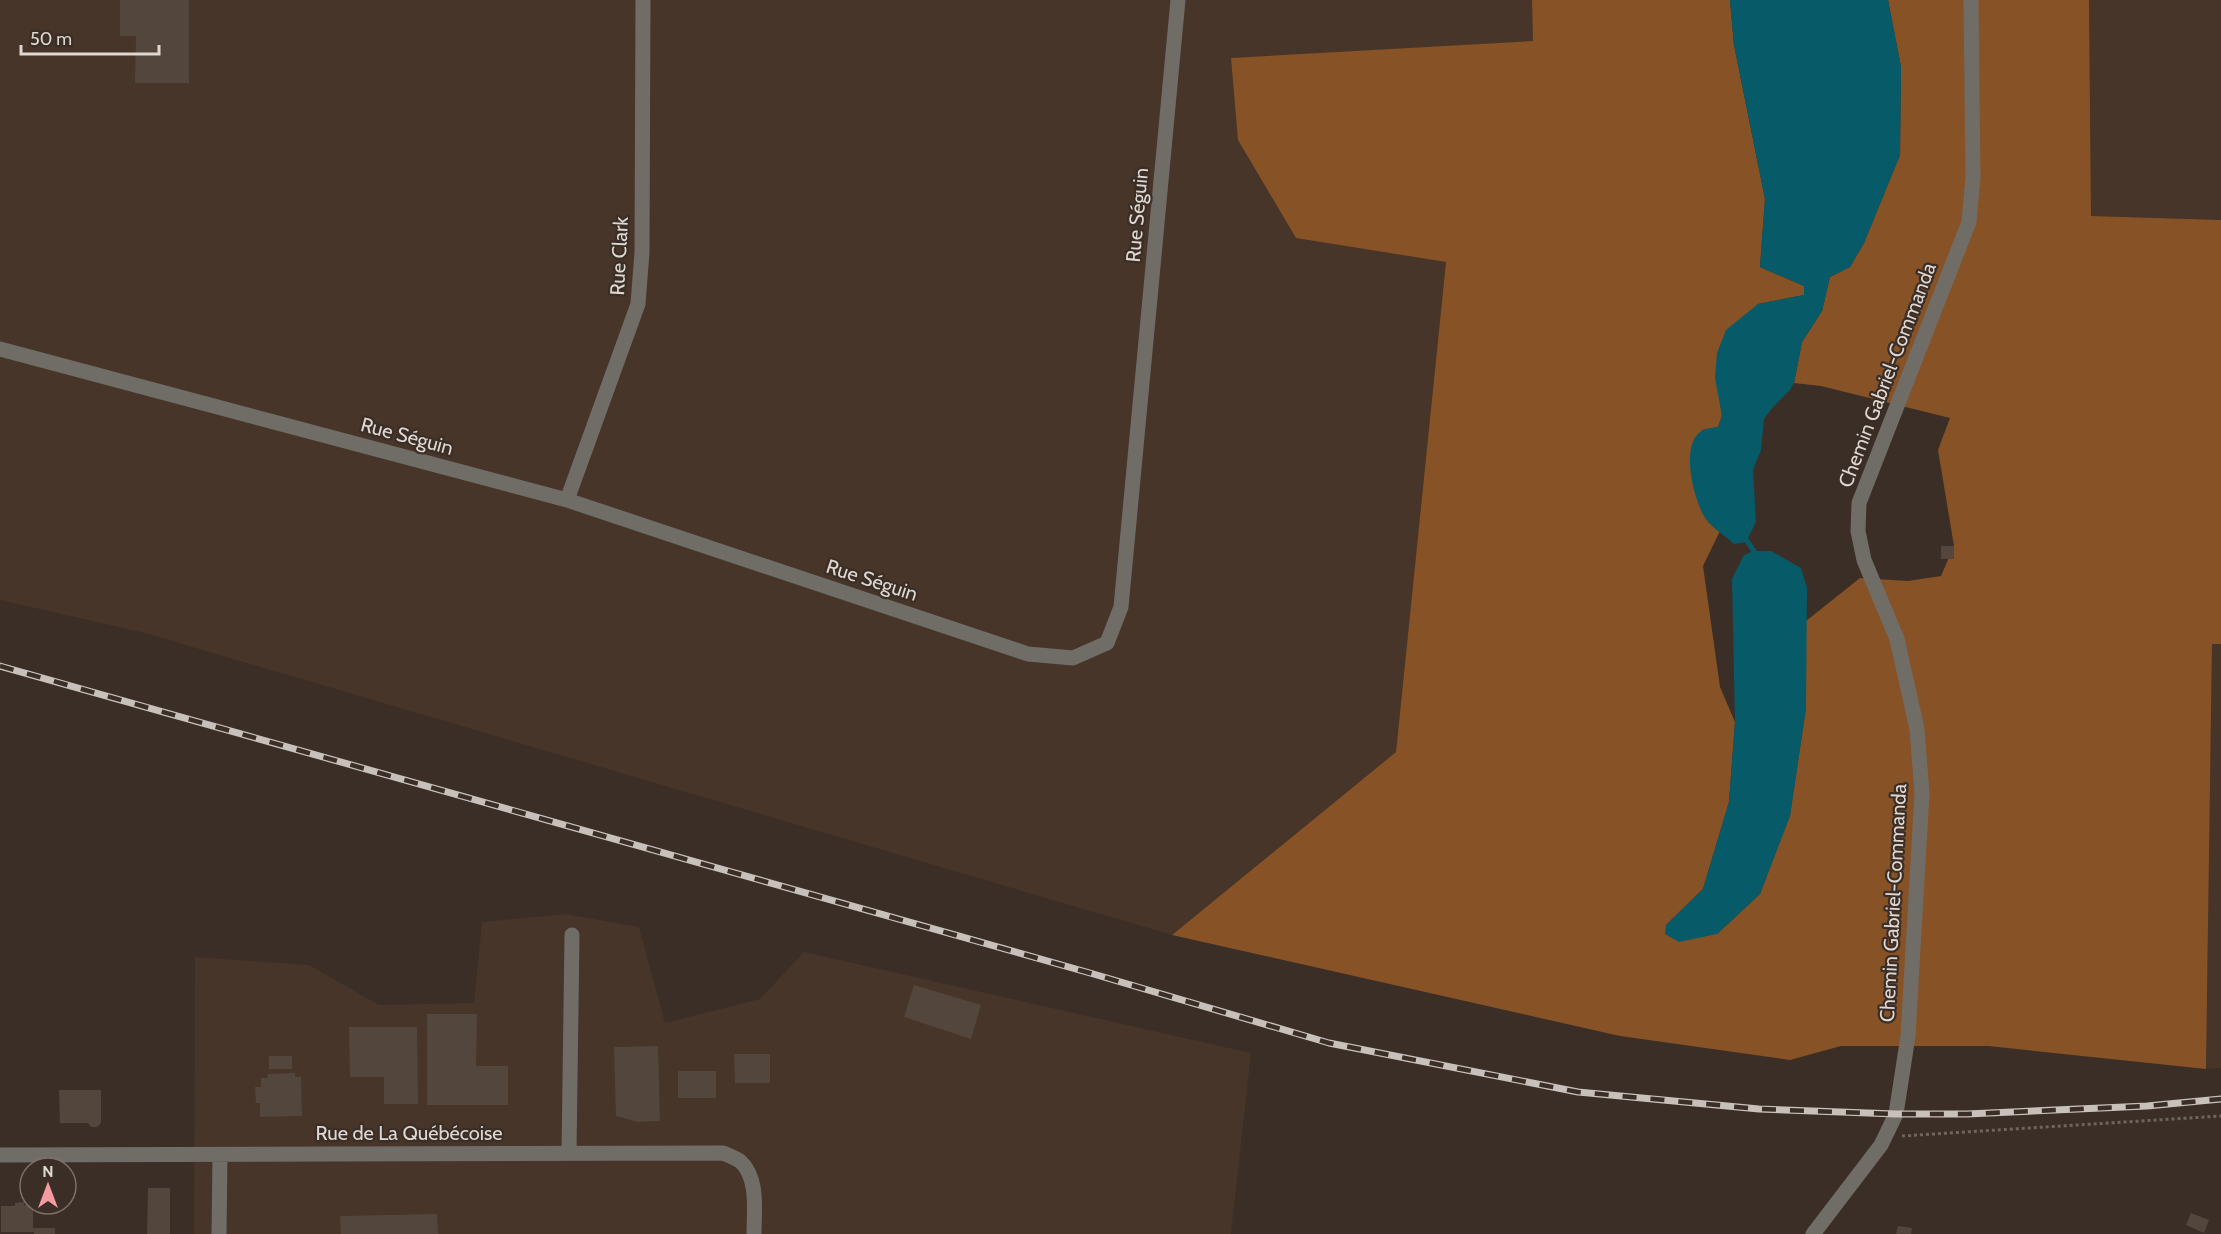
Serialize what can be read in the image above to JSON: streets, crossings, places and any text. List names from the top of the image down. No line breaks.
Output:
{"streets":{"street":["Rue Séguin","Rue Clark","Chemin Gabriel-Commanda","Rue de La Québécoise"]},"crossings":[["Rue Séguin","Rue Clark"]],"scale_bar":"50 m","north":"top"}
